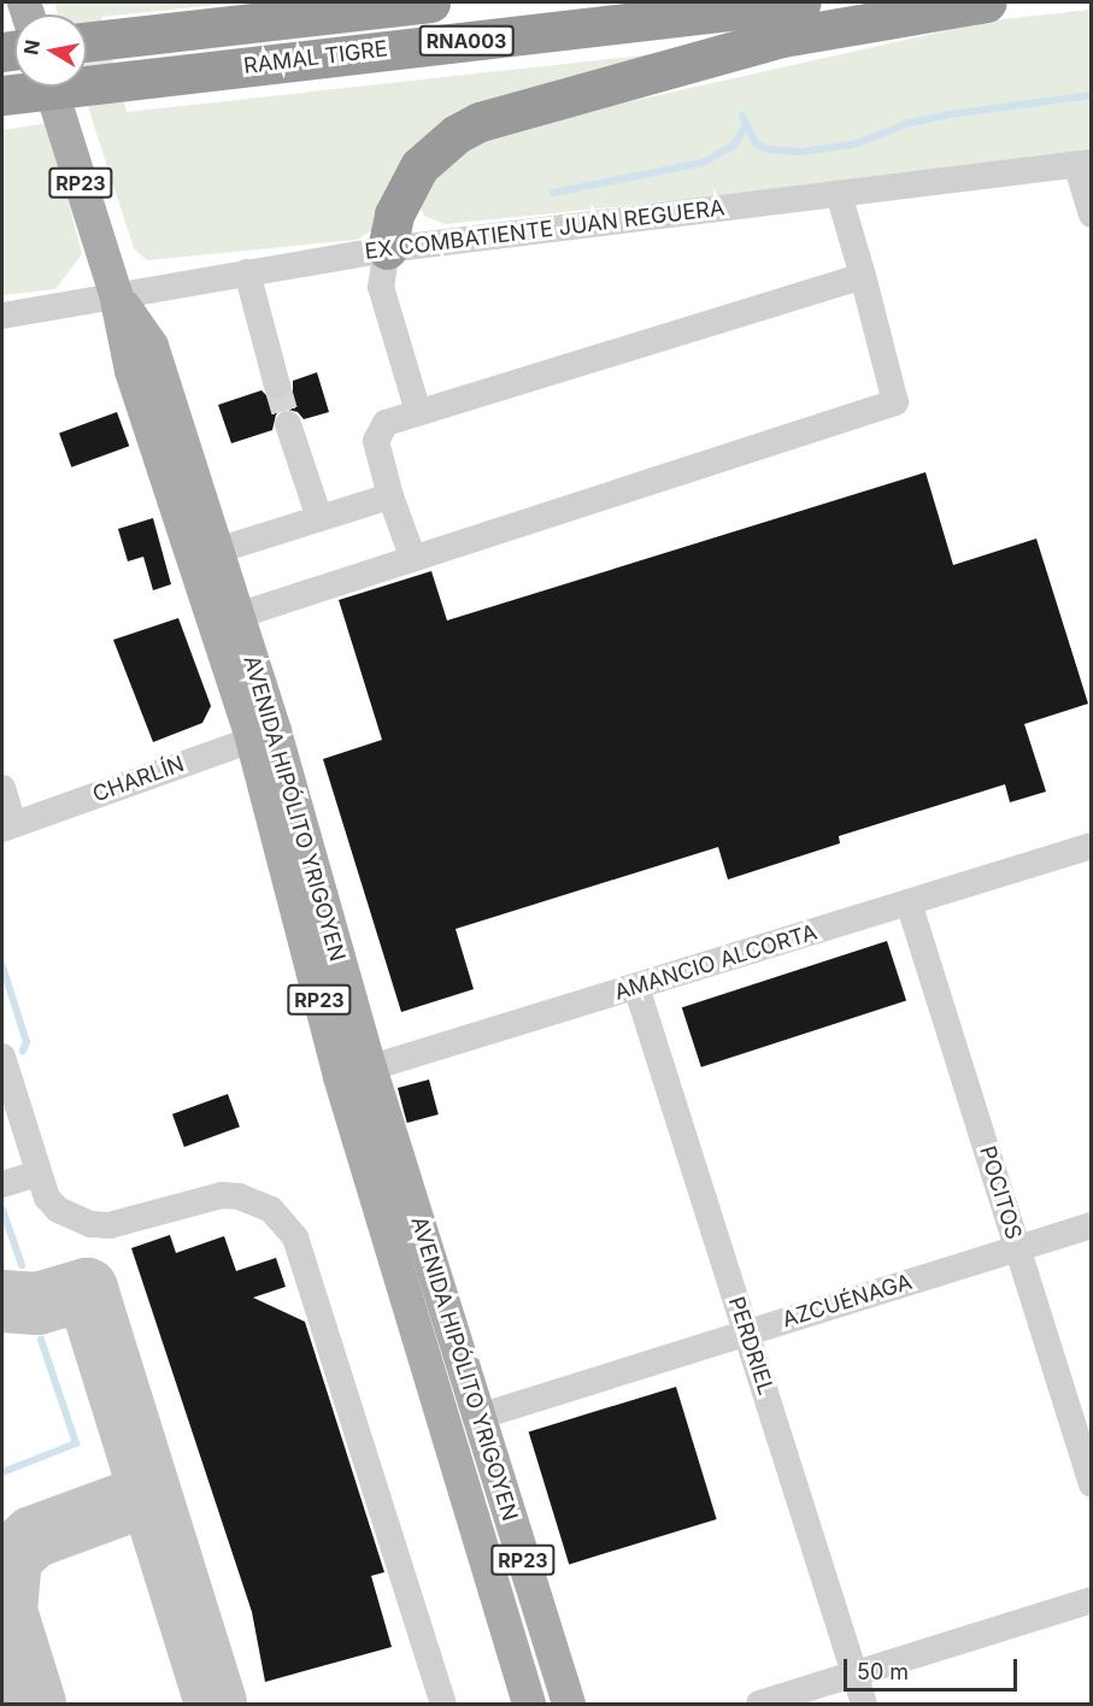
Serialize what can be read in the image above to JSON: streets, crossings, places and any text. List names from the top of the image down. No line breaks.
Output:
{"streets":{"highway":["RNA003","RAMAL TIGRE"],"main road":["RP23","AVENIDA HIPÓLITO YRIGOYEN"],"street":["EX COMBATIENTE JUAN REGUERA","CHARLÍN","AMANCIO ALCORTA","POCITOS","AZCUÉNAGA","PERDRIEL"]},"crossings":[["EX COMBATIENTE JUAN REGUERA","AVENIDA HIPÓLITO YRIGOYEN"],["CHARLÍN","AVENIDA HIPÓLITO YRIGOYEN"],["AVENIDA HIPÓLITO YRIGOYEN","AMANCIO ALCORTA"],["AVENIDA HIPÓLITO YRIGOYEN","AZCUÉNAGA"],["AMANCIO ALCORTA","POCITOS"],["AMANCIO ALCORTA","PERDRIEL"],["POCITOS","AZCUÉNAGA"],["AZCUÉNAGA","PERDRIEL"]],"scale_bar":"50 m","north":"left"}
